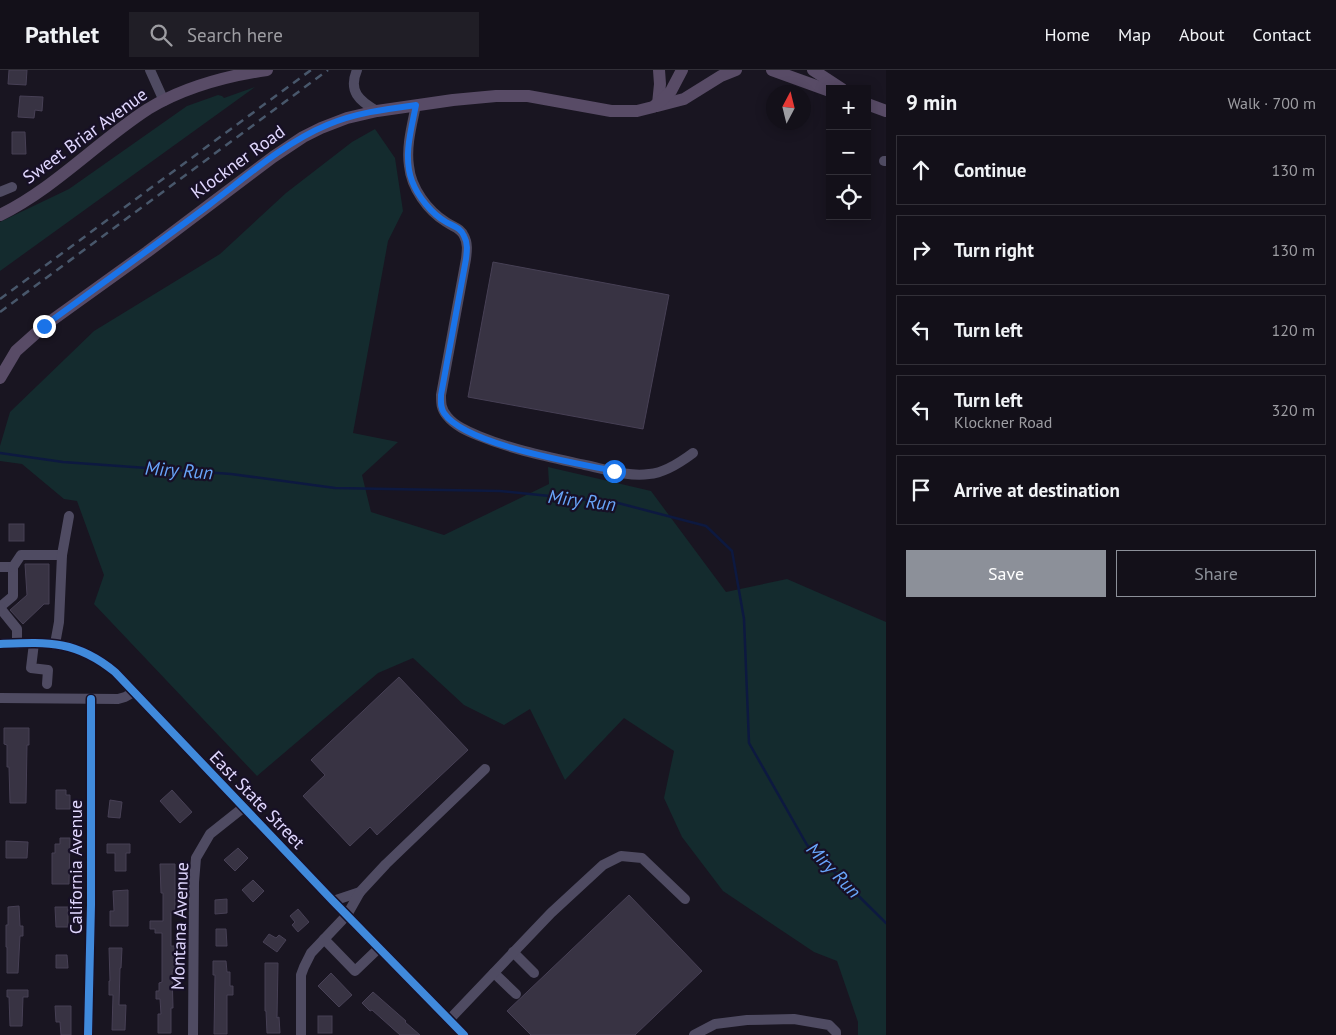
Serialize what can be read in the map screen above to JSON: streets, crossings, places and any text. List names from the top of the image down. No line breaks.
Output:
{"streets":{"main road":["Sweet Briar Avenue","Klockner Road"],"street":["East State Street","California Avenue","Montana Avenue"]},"crossings":[["East State Street","Montana Avenue"]],"water":["Miry Run"],"north":"top","page":{"header":"Pathlet","search":"Search here","nav":["Home","Map","About","Contact"],"heading":["9 min","Walk · 700 m"],"map_buttons":["+","−"],"list":[["Continue","130 m"],["Turn right","130 m"],["Turn left","120 m"],["Turn left","Klockner Road","320 m"],"Arrive at destination"],"buttons":["Save","Share"]}}
